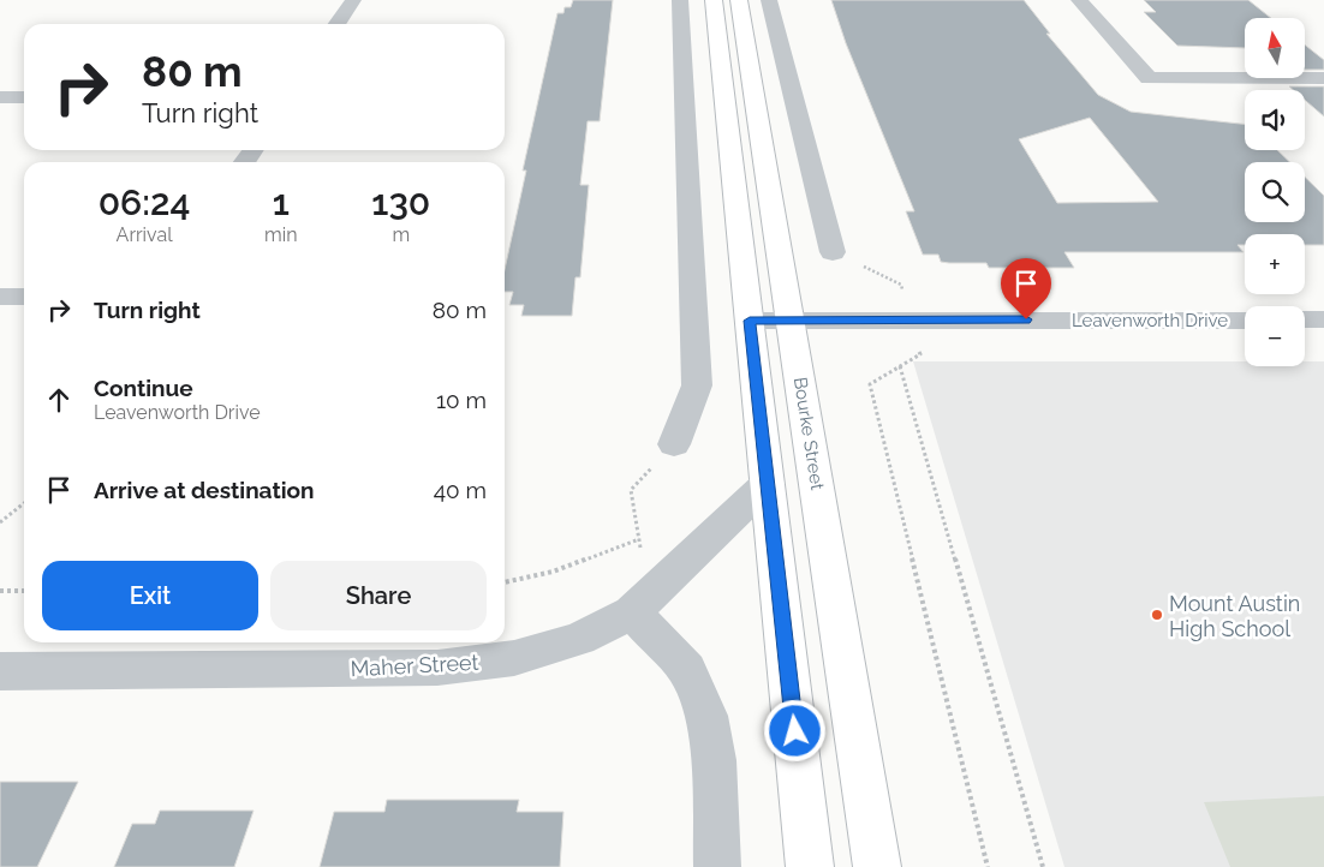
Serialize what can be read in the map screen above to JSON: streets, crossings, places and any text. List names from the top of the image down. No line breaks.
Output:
{"streets":{"main road":["Bourke Street"],"street":["Leavenworth Drive","Maher Street"]},"crossings":[["Leavenworth Drive","Bourke Street"]],"places":["Mount Austin High School"],"north":"top","page":{"map_buttons":["+","−"],"turn":["80 m","Turn right"],"eta":["06:24","Arrival","1","min","130","m"],"list":[{"name":"Turn right","value":"80 m"},{"name":"Continue","note":"Leavenworth Drive","value":"10 m"},{"name":"Arrive at destination","value":"40 m"}],"buttons":["Exit","Share"]}}
